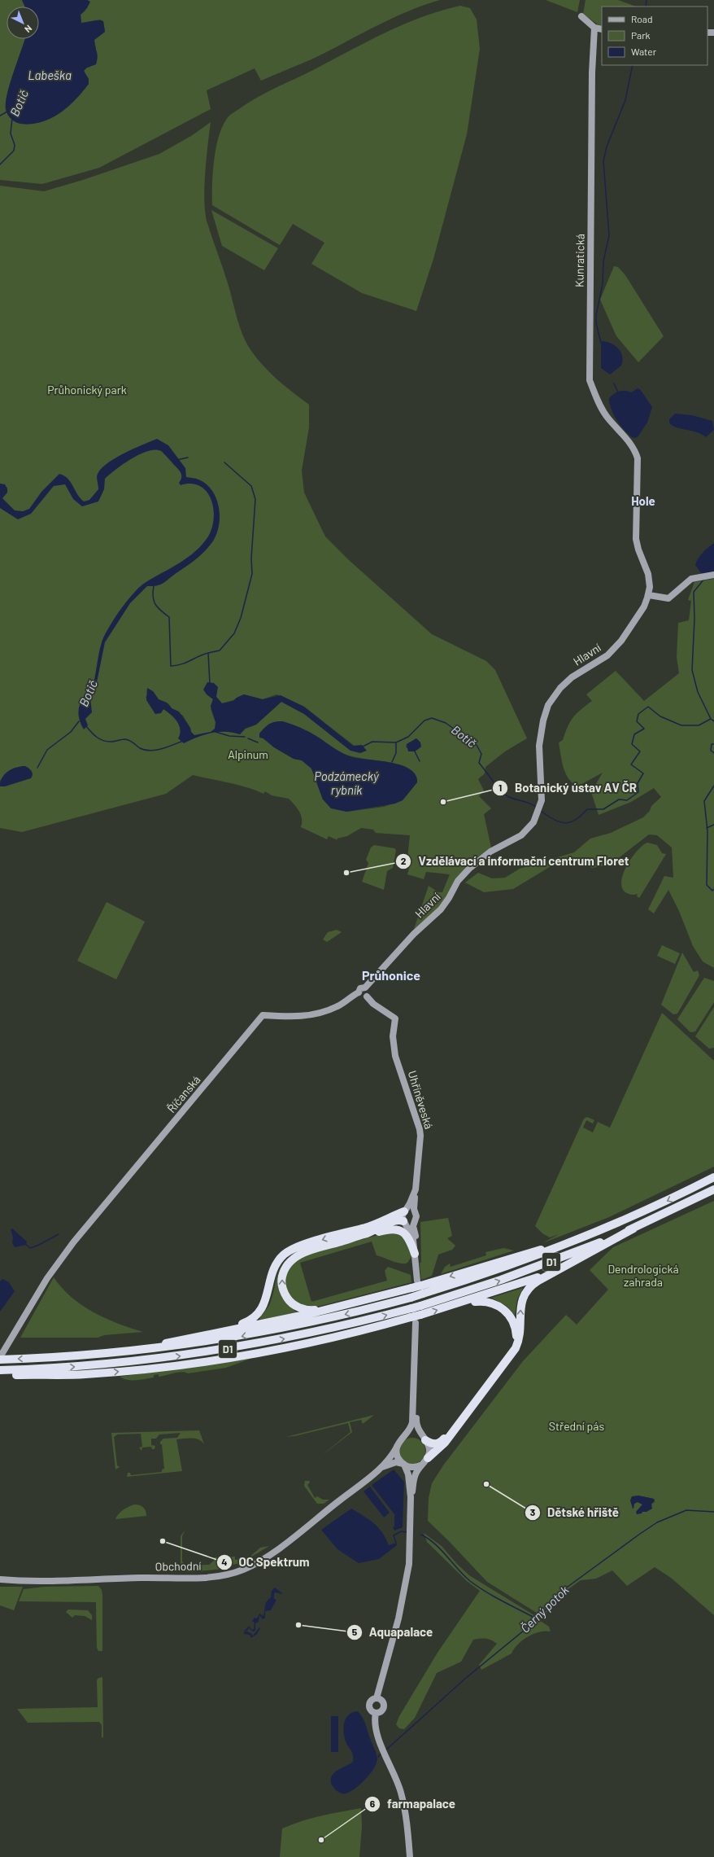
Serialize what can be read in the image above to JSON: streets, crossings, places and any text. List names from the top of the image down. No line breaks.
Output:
{"streets":{"highway":["D1"],"street":["Kunratická","Hlavní","Říčanská","Uhříněveská","Obchodní"]},"crossings":[["Kunratická","Hlavní"],["Hlavní","Říčanská"],["Hlavní","Uhříněveská"],["Říčanská","Uhříněveská"]],"districts":["Hole","Průhonice"],"water":["Labeška","Botič","Podzámecký rybník","Černý potok"],"parks":["Průhonický park","Alpinum","Dendrologická zahrada","Střední pás"],"places":["Botanický ústav AV ČR","Vzdělávací a informační centrum Floret","Dětské hřiště","OC Spektrum","Aquapalace","farmapalace"],"legend":["Road","Park","Water"],"north":"bottom right"}
